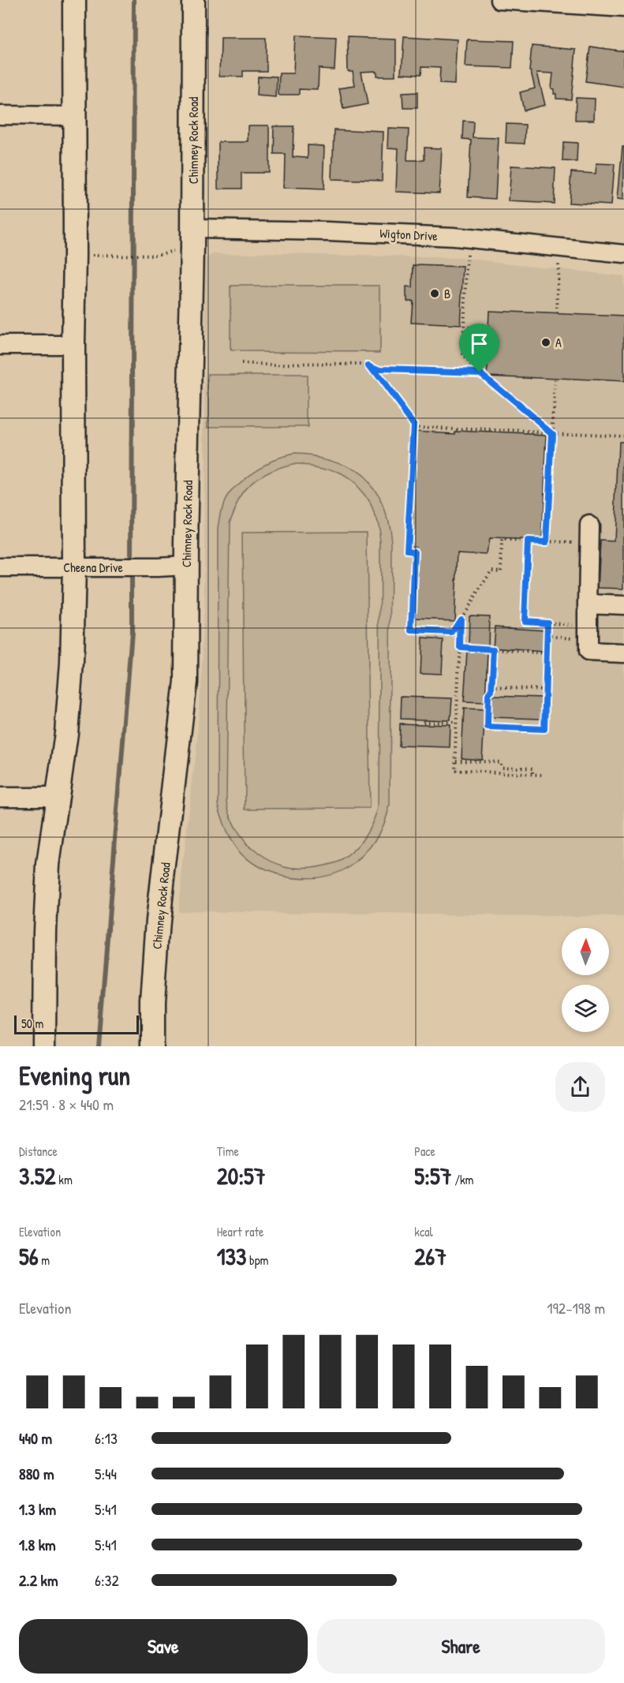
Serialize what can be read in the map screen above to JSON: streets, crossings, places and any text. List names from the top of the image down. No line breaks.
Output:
{"streets":{"main road":["Chimney Rock Road"],"street":["Wigton Drive","Cheena Drive"]},"crossings":[["Chimney Rock Road","Wigton Drive"],["Chimney Rock Road","Cheena Drive"]],"places":["B","A"],"scale_bar":"50 m","north":"top","page":{"scale":"50 m","heading":["Evening run","21:59 · 8 × 440 m"],"stats":[["Distance","3.52 km"],["Time","20:57"],["Pace","5:57 /km"],["Elevation","56 m"],["Heart rate","133 bpm"],["kcal","267"]],"chart":["Elevation","192–198 m"],"list":[{"name":"440 m","note":"6:13"},{"name":"880 m","note":"5:44"},{"name":"1.3 km","note":"5:41"},{"name":"1.8 km","note":"5:41"},{"name":"2.2 km","note":"6:32"}],"buttons":["Save","Share"]}}
